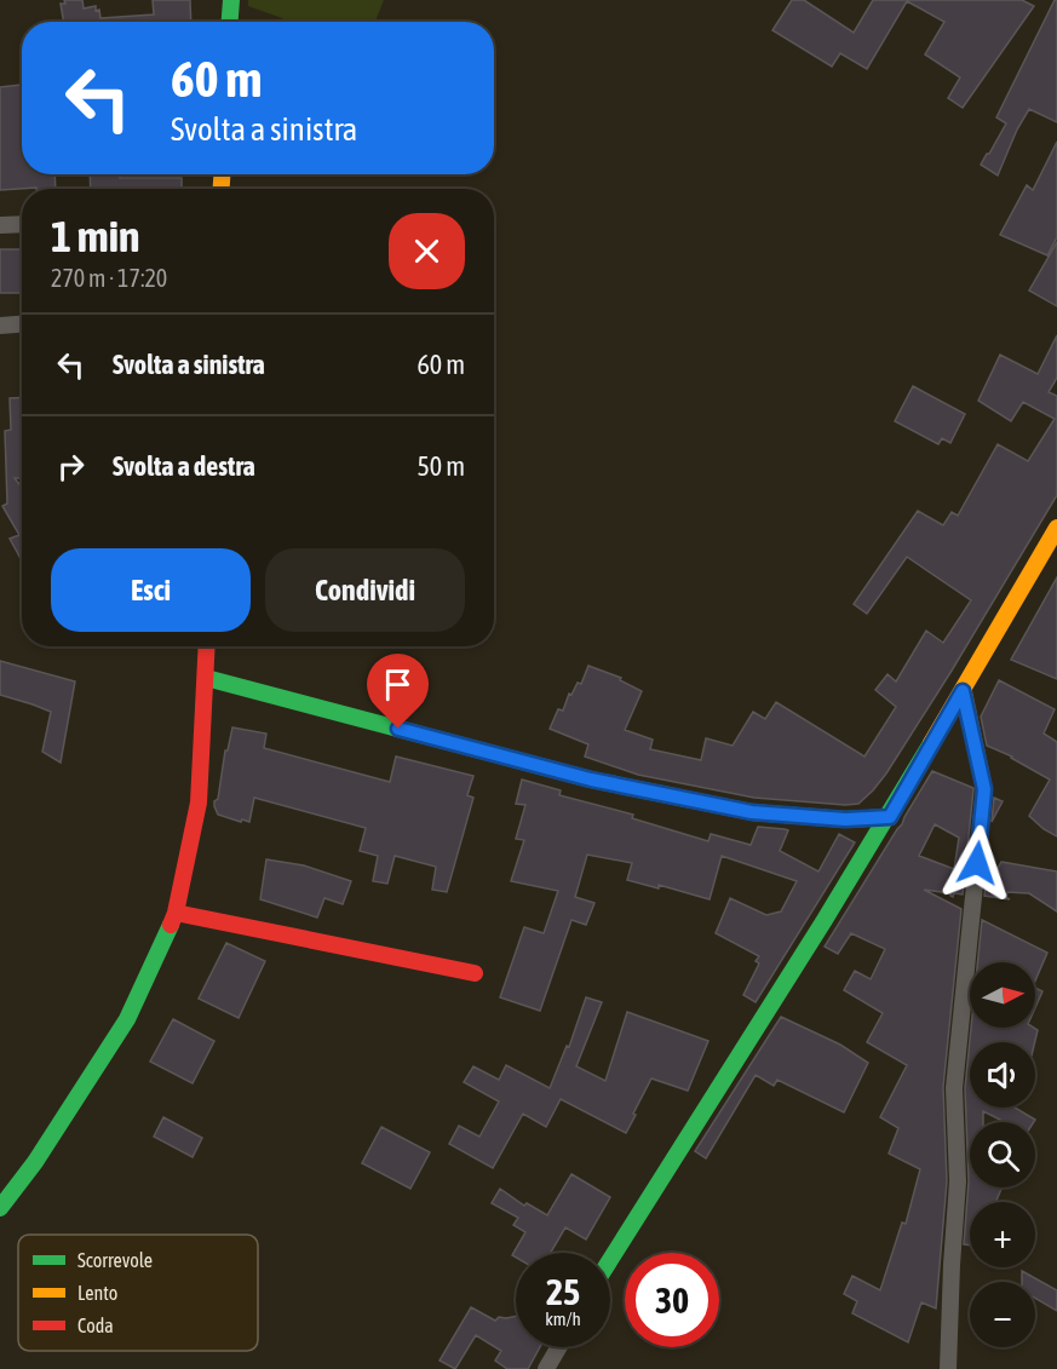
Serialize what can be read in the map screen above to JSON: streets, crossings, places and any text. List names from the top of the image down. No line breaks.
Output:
{"legend":["Scorrevole","Lento","Coda"],"north":"right","page":{"turn":["60 m","Svolta a sinistra"],"heading":["1 min","270 m · 17:20"],"list":[{"name":"Svolta a sinistra","value":"60 m"},{"name":"Svolta a destra","value":"50 m"}],"buttons":["Esci","Condividi"],"map_buttons":["+","−"],"speed":"25 km/h","limit":"30"}}
